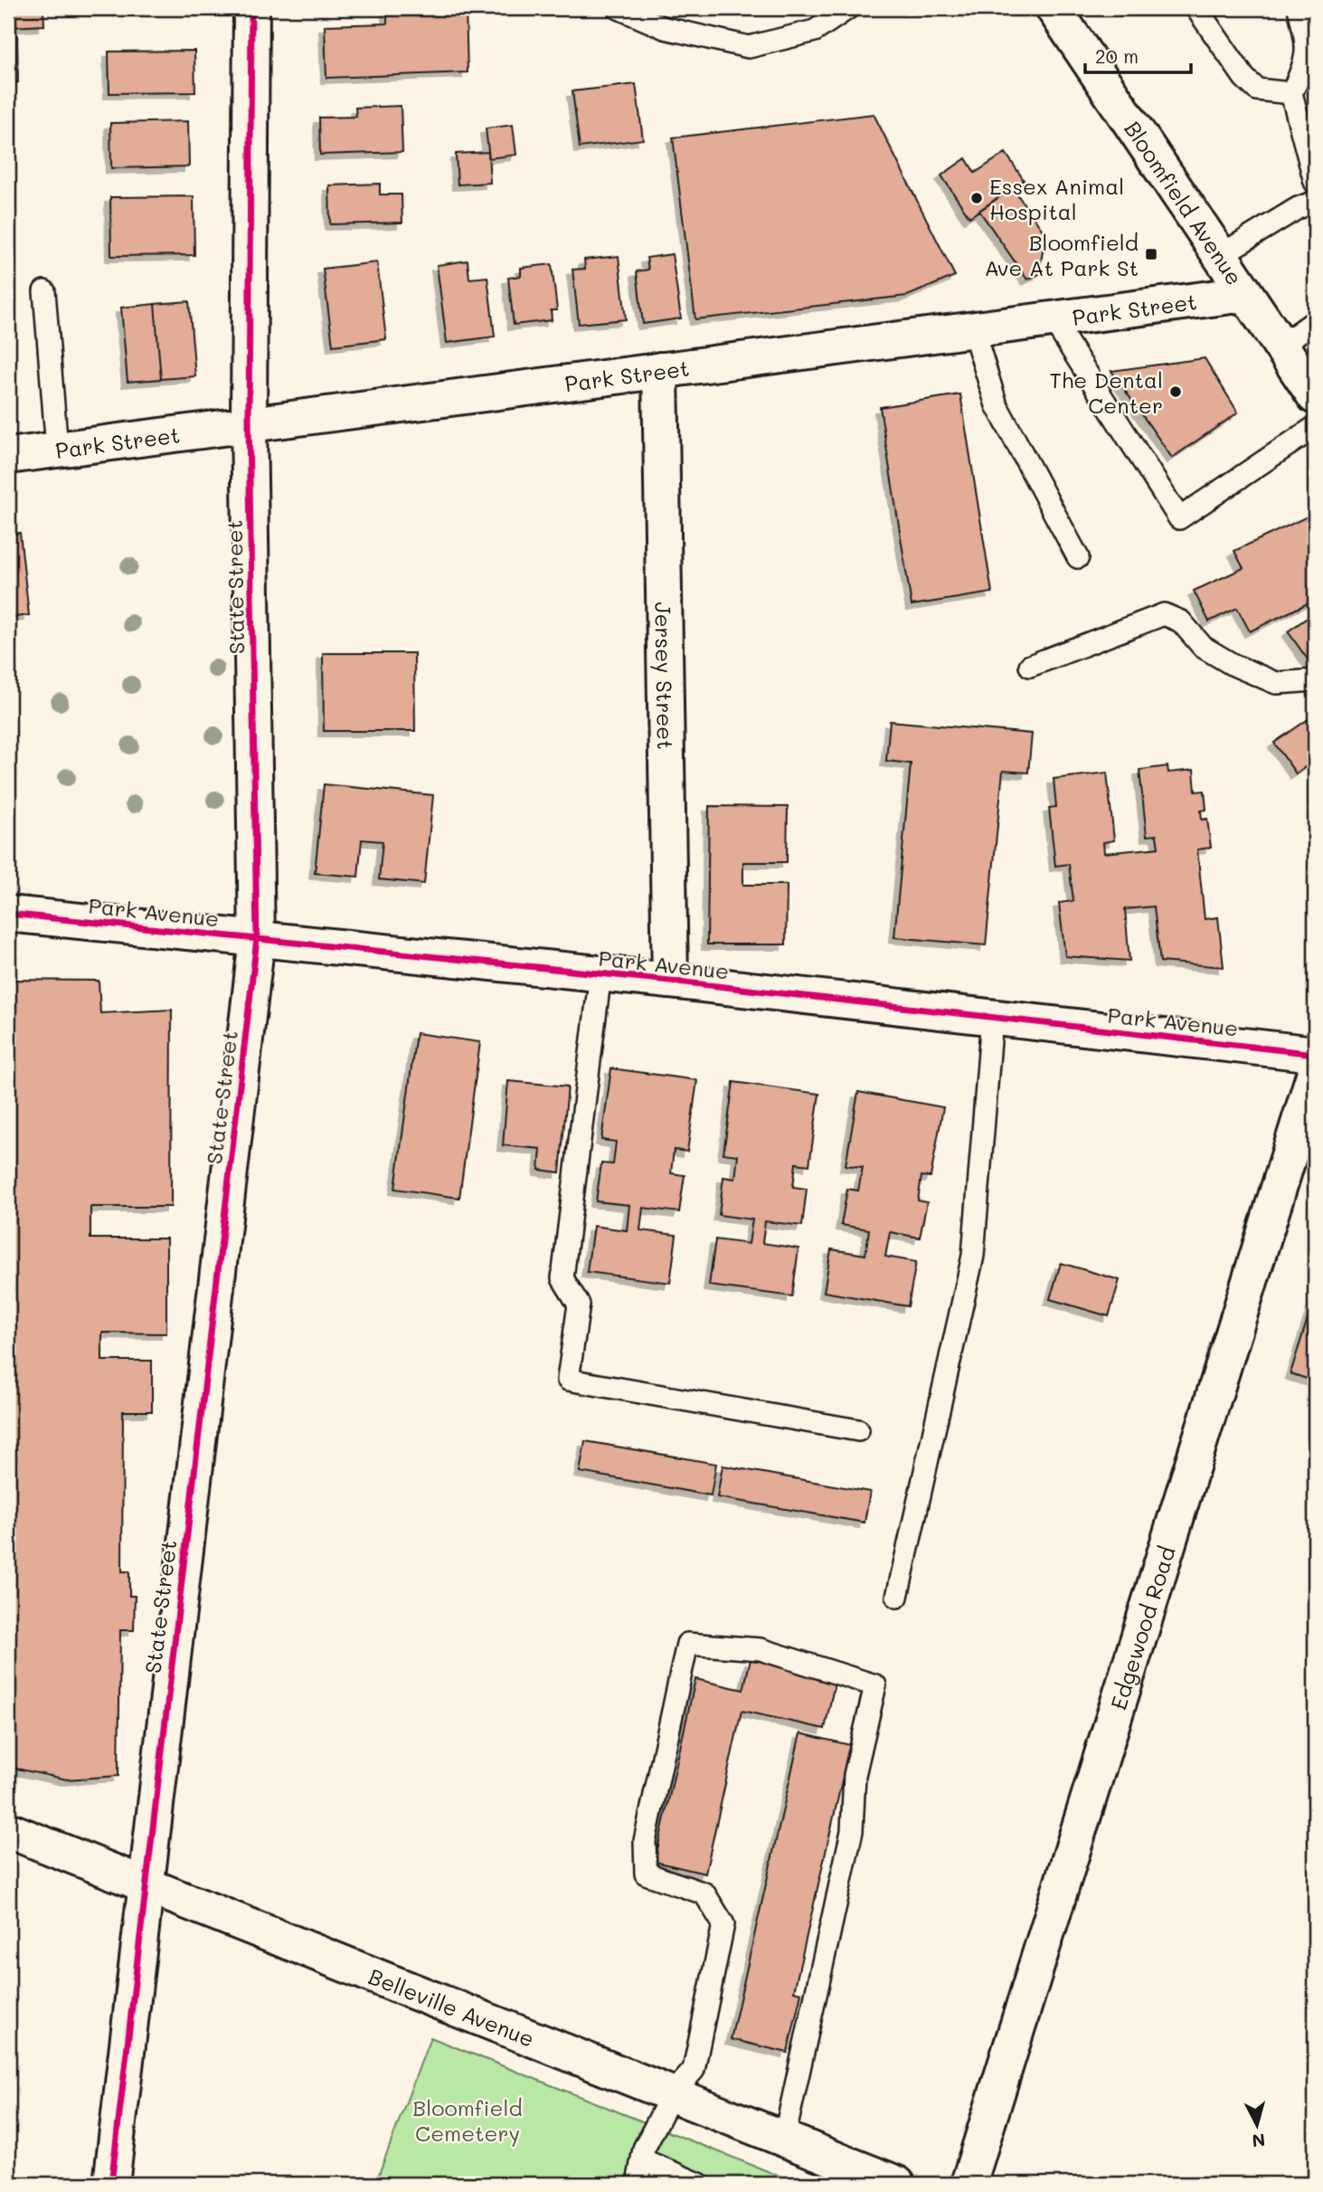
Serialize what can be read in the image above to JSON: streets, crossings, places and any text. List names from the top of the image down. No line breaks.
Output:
{"streets":{"street":["Bloomfield Avenue","Park Street","State Street","Jersey Street","Park Avenue","Edgewood Road","Belleville Avenue"]},"crossings":[["Bloomfield Avenue","Park Street"],["Park Street","State Street"],["Park Street","Jersey Street"],["State Street","Park Avenue"],["State Street","Belleville Avenue"],["Jersey Street","Park Avenue"]],"parks":["Bloomfield Cemetery"],"places":{"other":["Essex Animal Hospital","The Dental Center"],"transit":["Bloomfield Ave At Park St"]},"scale_bar":"20 m","north":"bottom"}
